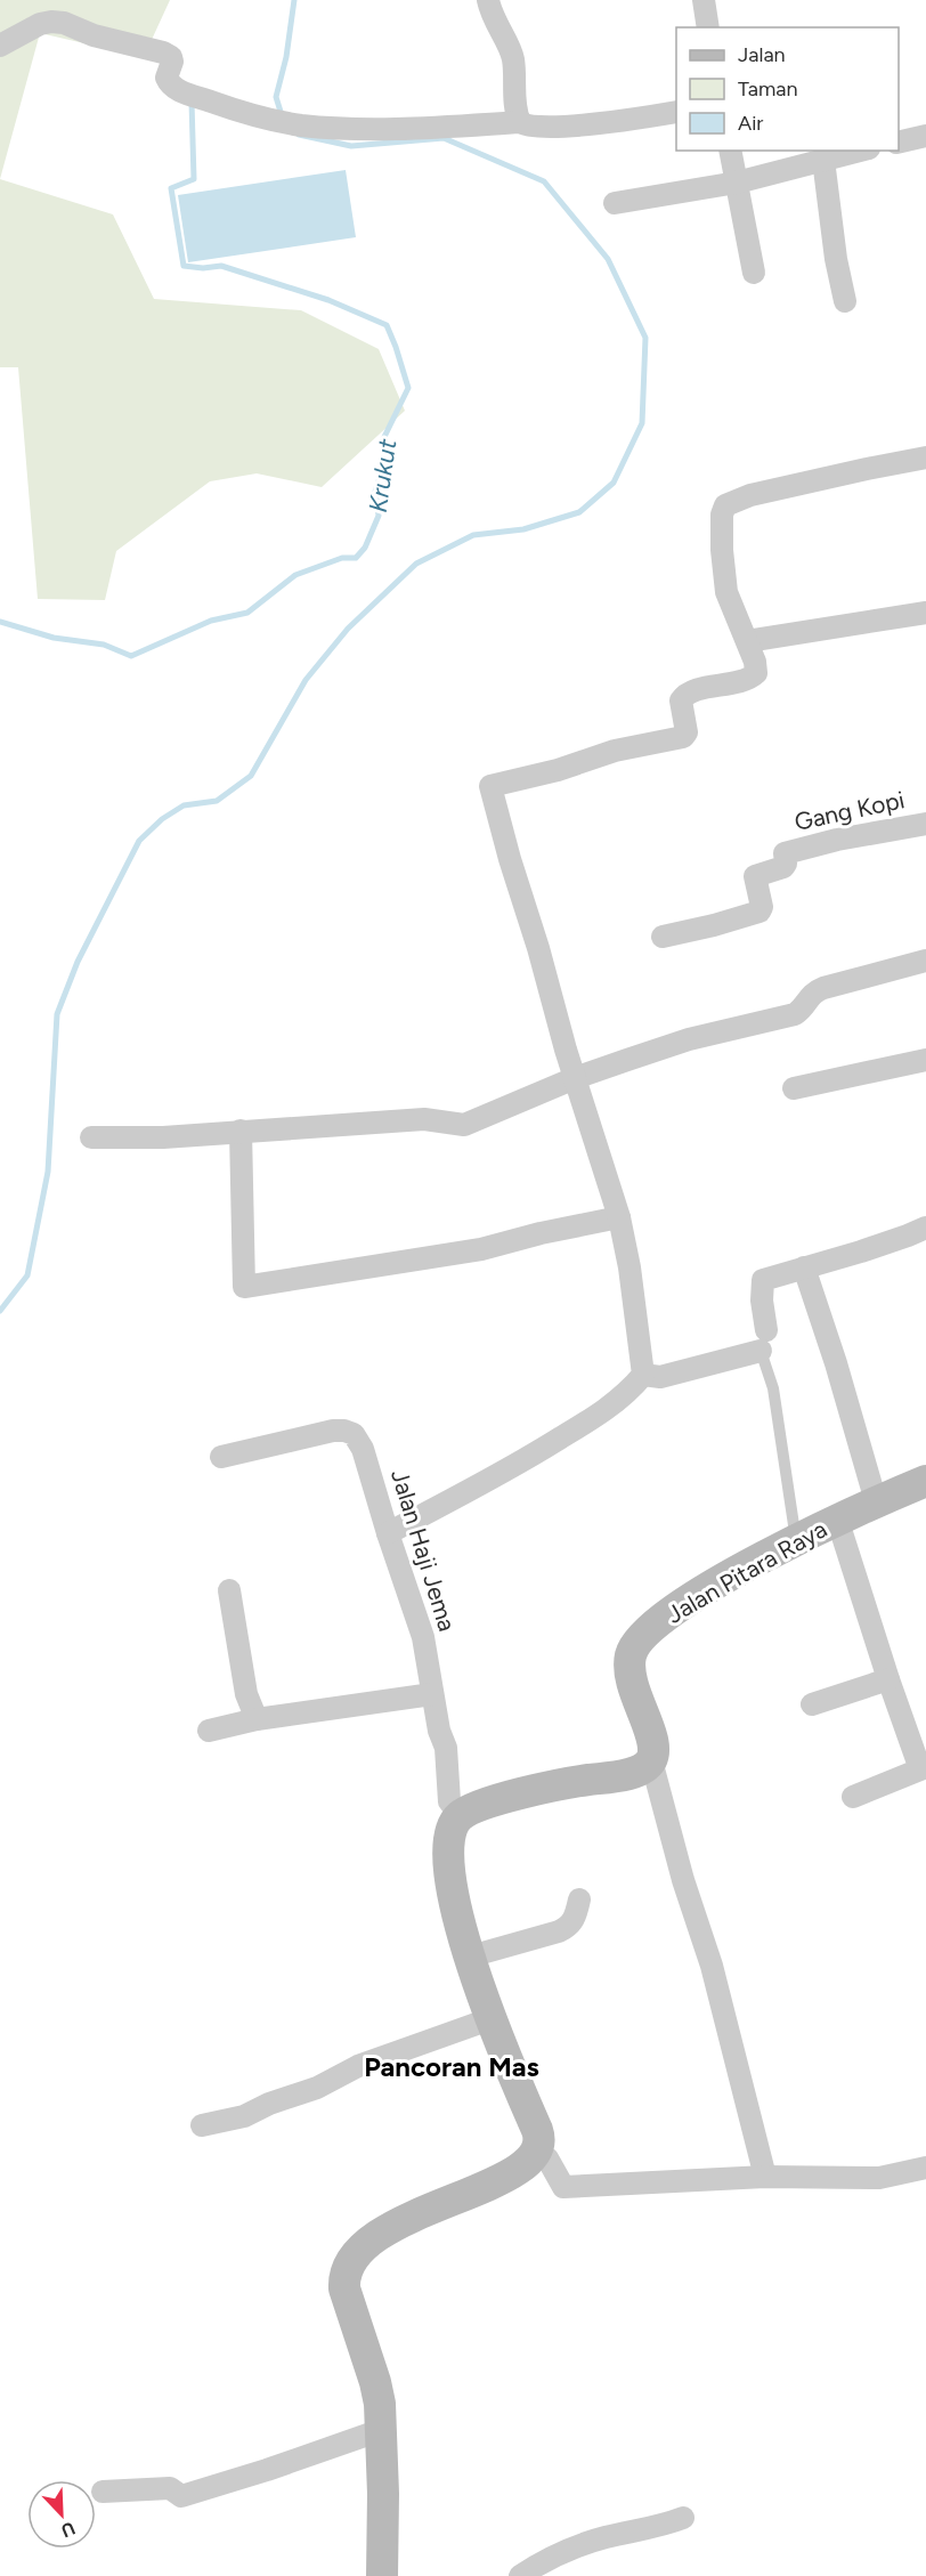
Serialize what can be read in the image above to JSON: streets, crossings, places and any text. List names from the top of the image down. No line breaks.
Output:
{"streets":{"main road":["Jalan Pitara Raya"],"street":["Gang Kopi","Jalan Haji Jema"]},"districts":["Pancoran Mas"],"water":["Krukut"],"legend":["Jalan","Taman","Air"],"north":"bottom right"}
